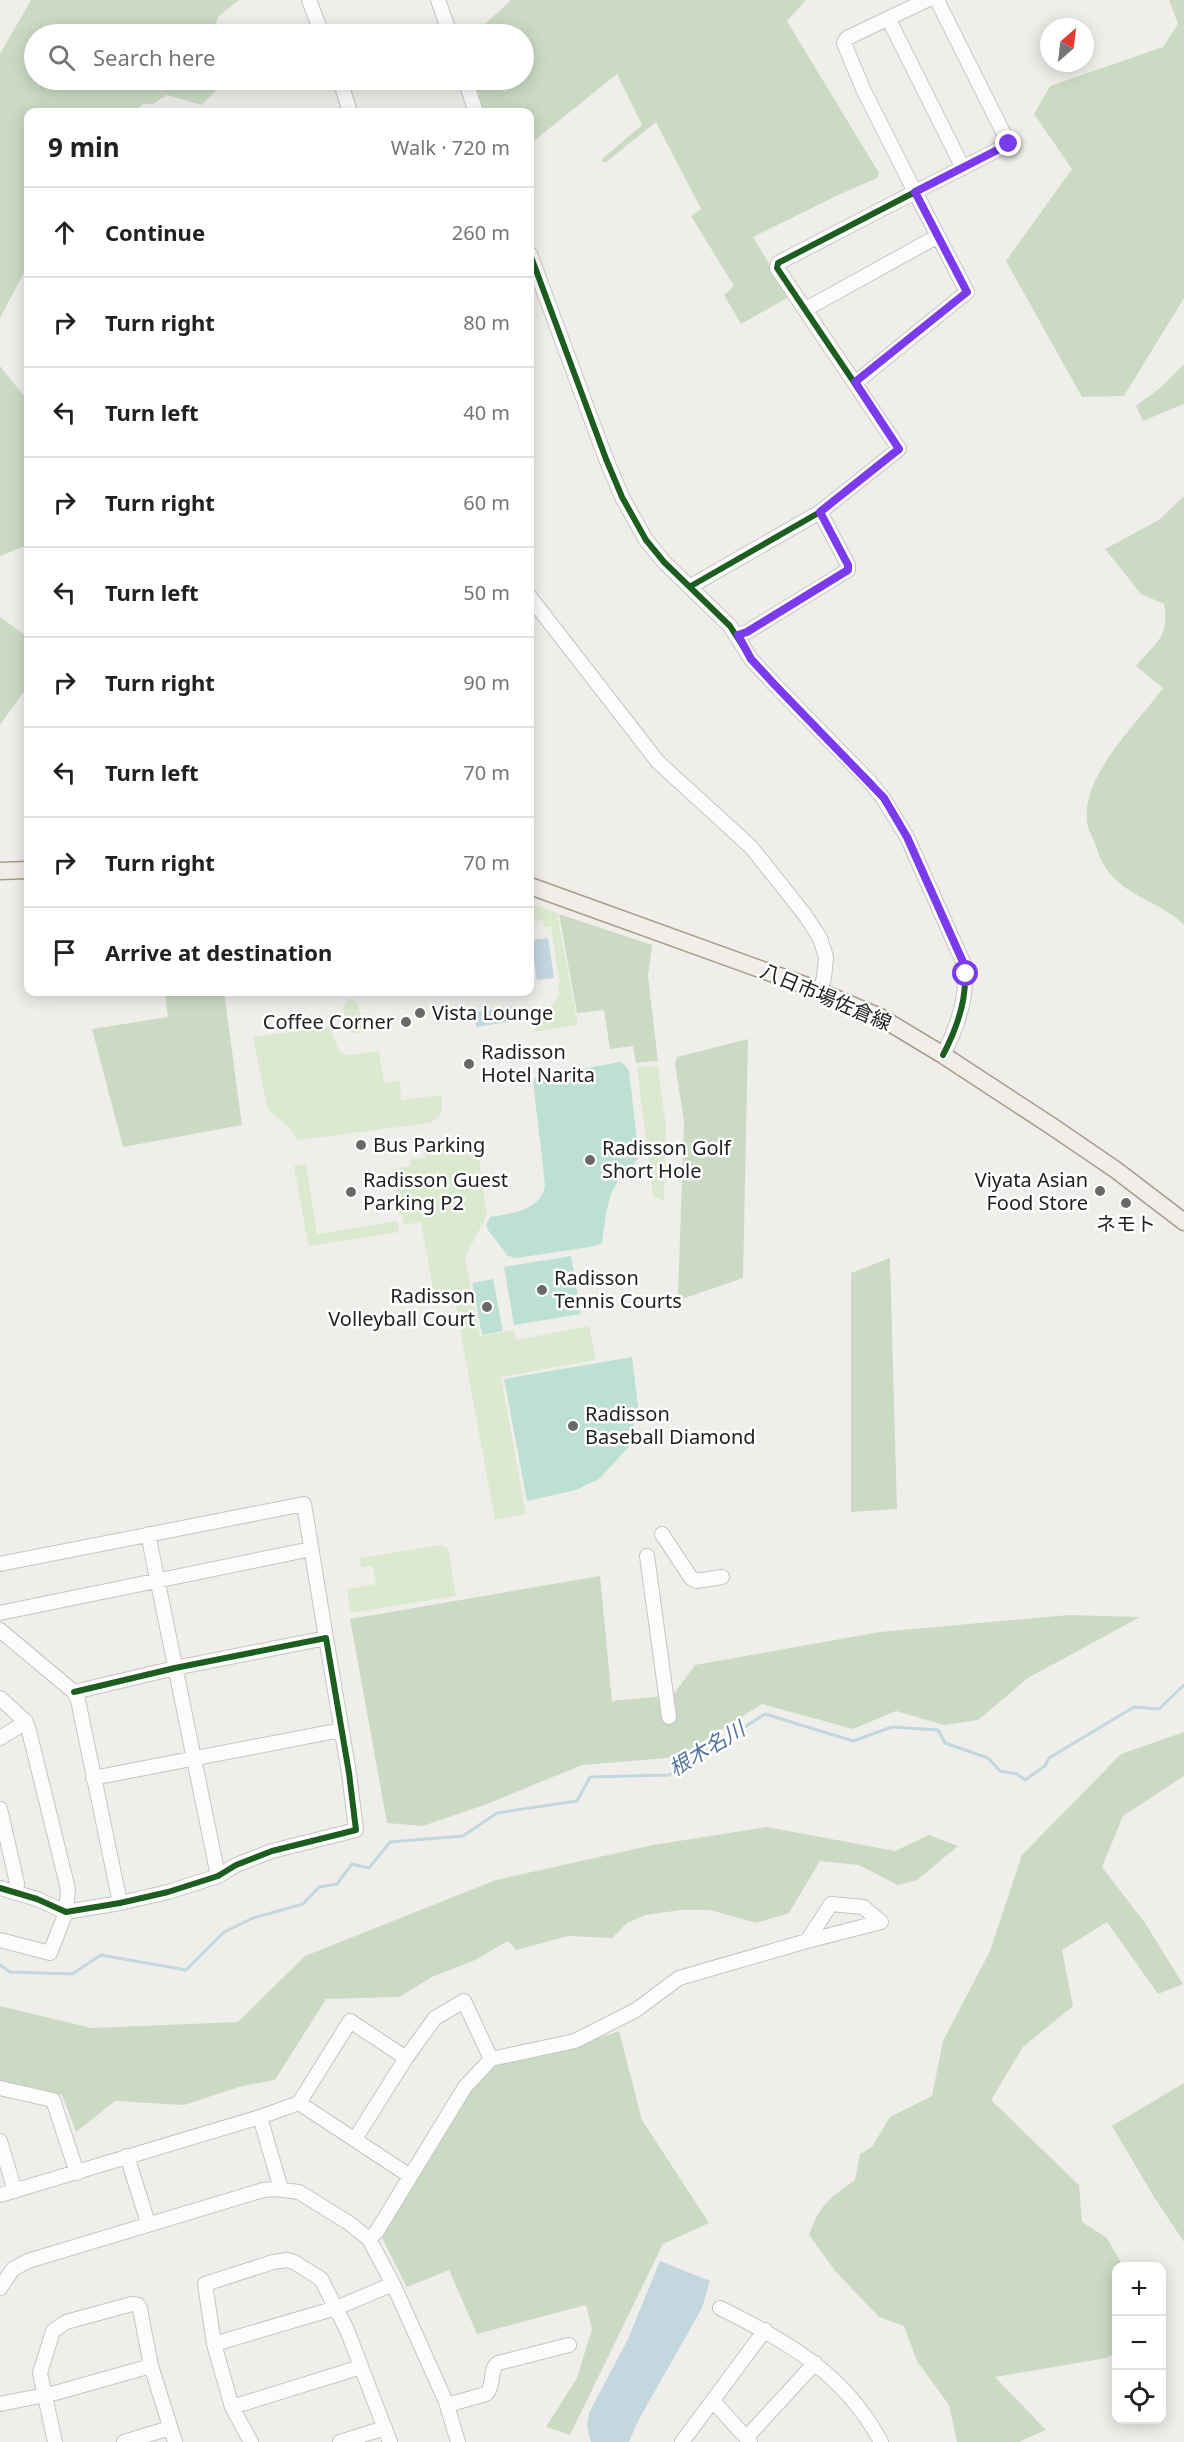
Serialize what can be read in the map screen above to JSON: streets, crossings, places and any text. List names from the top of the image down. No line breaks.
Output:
{"streets":{"main road":["八日市場佐倉線"]},"water":["根木名川"],"places":["Vista Lounge","Coffee Corner","Radisson Hotel Narita","Bus Parking","Radisson Golf Short Hole","Viyata Asian Food Store","Radisson Guest Parking P2","ネモト","Radisson Tennis Courts","Radisson Volleyball Court","Radisson Baseball Diamond"],"north":"top right","page":{"search":"Search here","heading":["9 min","Walk · 720 m"],"list":[["Continue","260 m"],["Turn right","80 m"],["Turn left","40 m"],["Turn right","60 m"],["Turn left","50 m"],["Turn right","90 m"],["Turn left","70 m"],["Turn right","70 m"],"Arrive at destination"],"map_buttons":["+","−"]}}
